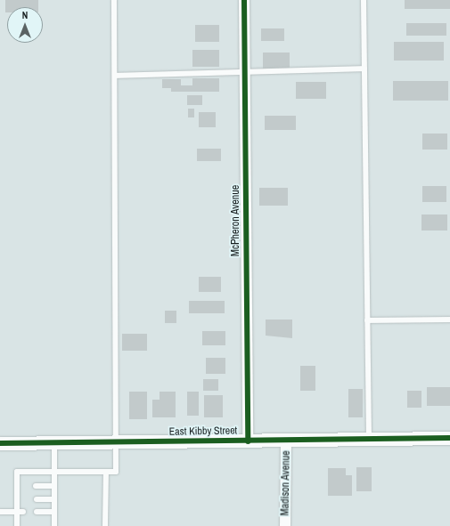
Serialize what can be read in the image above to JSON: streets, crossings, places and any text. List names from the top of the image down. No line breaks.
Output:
{"streets":{"street":["McPheron Avenue","East Kibby Street","Madison Avenue"]},"crossings":[["McPheron Avenue","East Kibby Street"],["East Kibby Street","Madison Avenue"]],"north":"top"}
